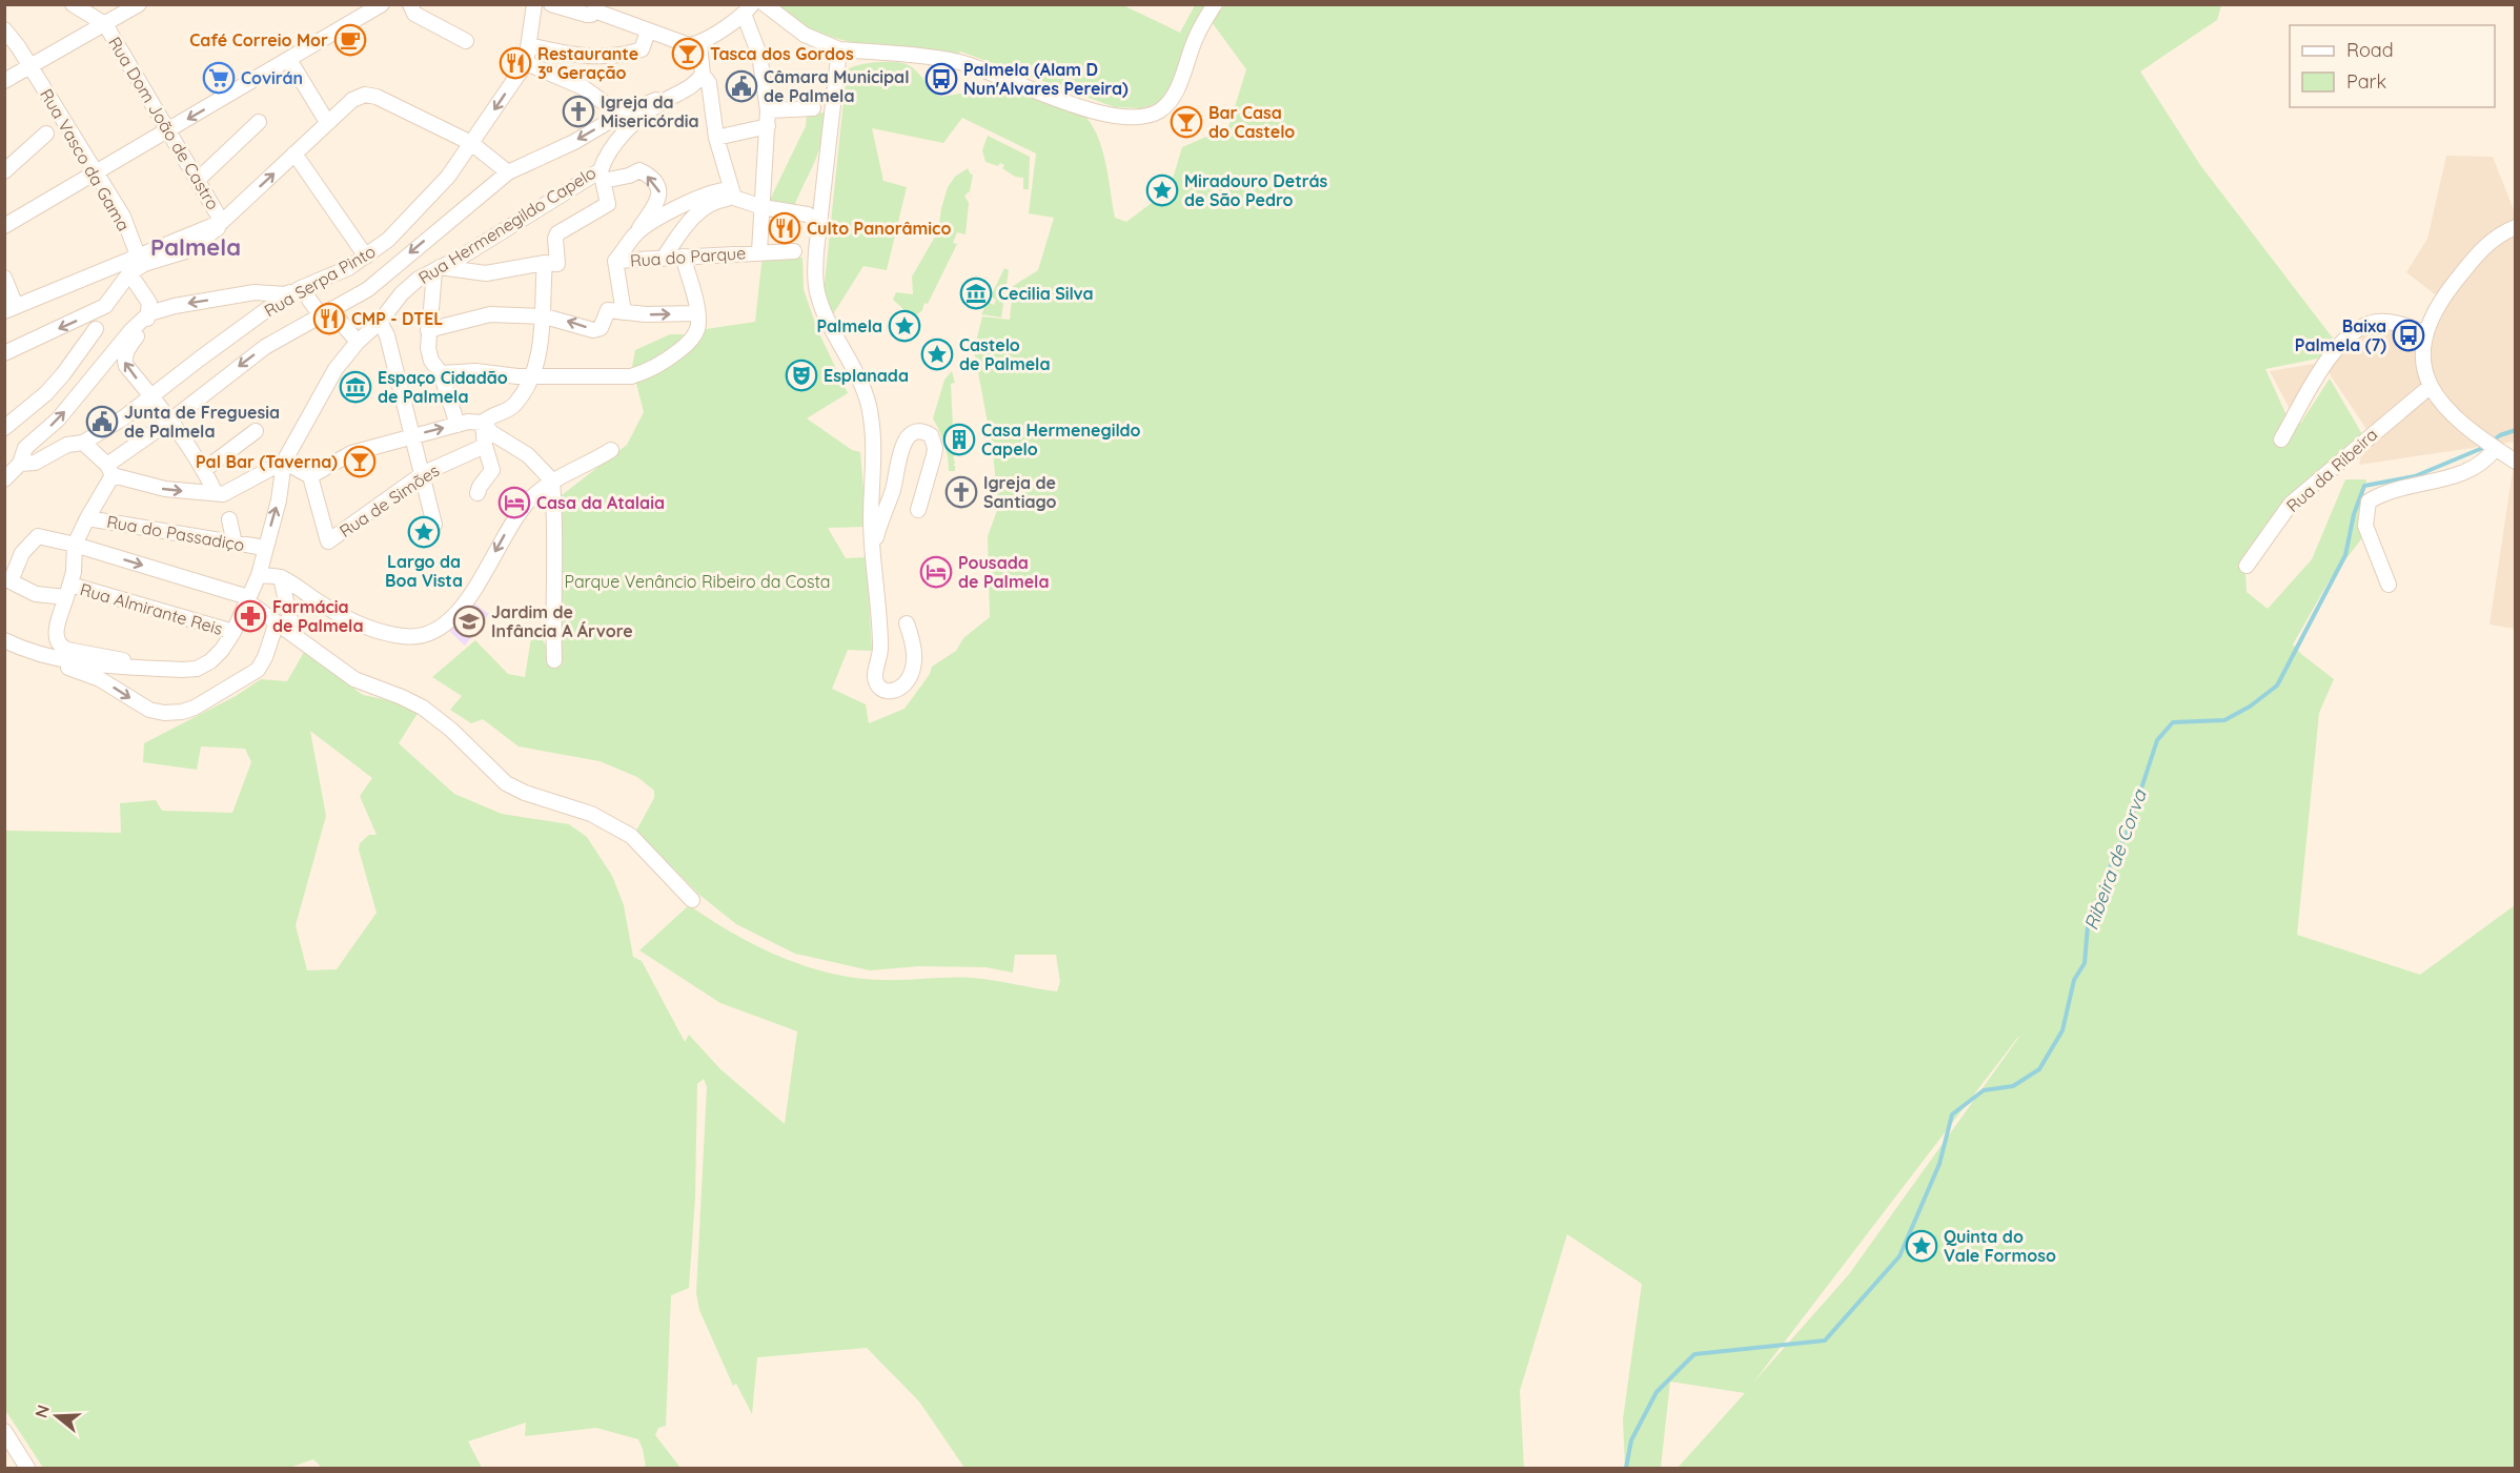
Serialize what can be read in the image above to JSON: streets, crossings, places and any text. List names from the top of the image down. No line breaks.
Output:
{"streets":{"street":["Rua Dom João de Castro","Rua Vasco da Gama","Rua Hermenegildo Capelo","Rua do Parque","Rua Serpa Pinto","Rua da Ribeira","Rua de Simões","Rua do Passadiço","Rua Almirante Reis"]},"crossings":[["Rua Hermenegildo Capelo","Rua do Passadiço"],["Rua Hermenegildo Capelo","Rua Almirante Reis"]],"districts":["Palmela"],"water":["Ribeira de Corva"],"parks":["Parque Venâncio Ribeiro da Costa"],"places":{"cafe":["Café Correio Mor"],"bar":["Tasca dos Gordos","Bar Casa do Castelo","Pal Bar (Taverna)"],"restaurant":["Restaurante 3ª Geração","Culto Panorâmico","CMP - DTEL"],"supermarket":["Covirán"],"bus stop":["Palmela (Alam D Nun'Alvares Pereira)","Baixa Palmela (7)"],"public building":["Câmara Municipal de Palmela","Junta de Freguesia de Palmela"],"church":["Igreja da Misericórdia","Igreja de Santiago"],"place":["Miradouro Detrás de São Pedro","Palmela","Castelo de Palmela","Largo da Boa Vista","Quinta do Vale Formoso"],"museum":["Cecilia Silva","Espaço Cidadão de Palmela"],"theatre":["Esplanada"],"building":["Casa Hermenegildo Capelo"],"hotel":["Casa da Atalaia","Pousada de Palmela"],"pharmacy":["Farmácia de Palmela"],"school or university":["Jardim de Infância A Árvore"]},"legend":["Road","Park"],"north":"left"}
